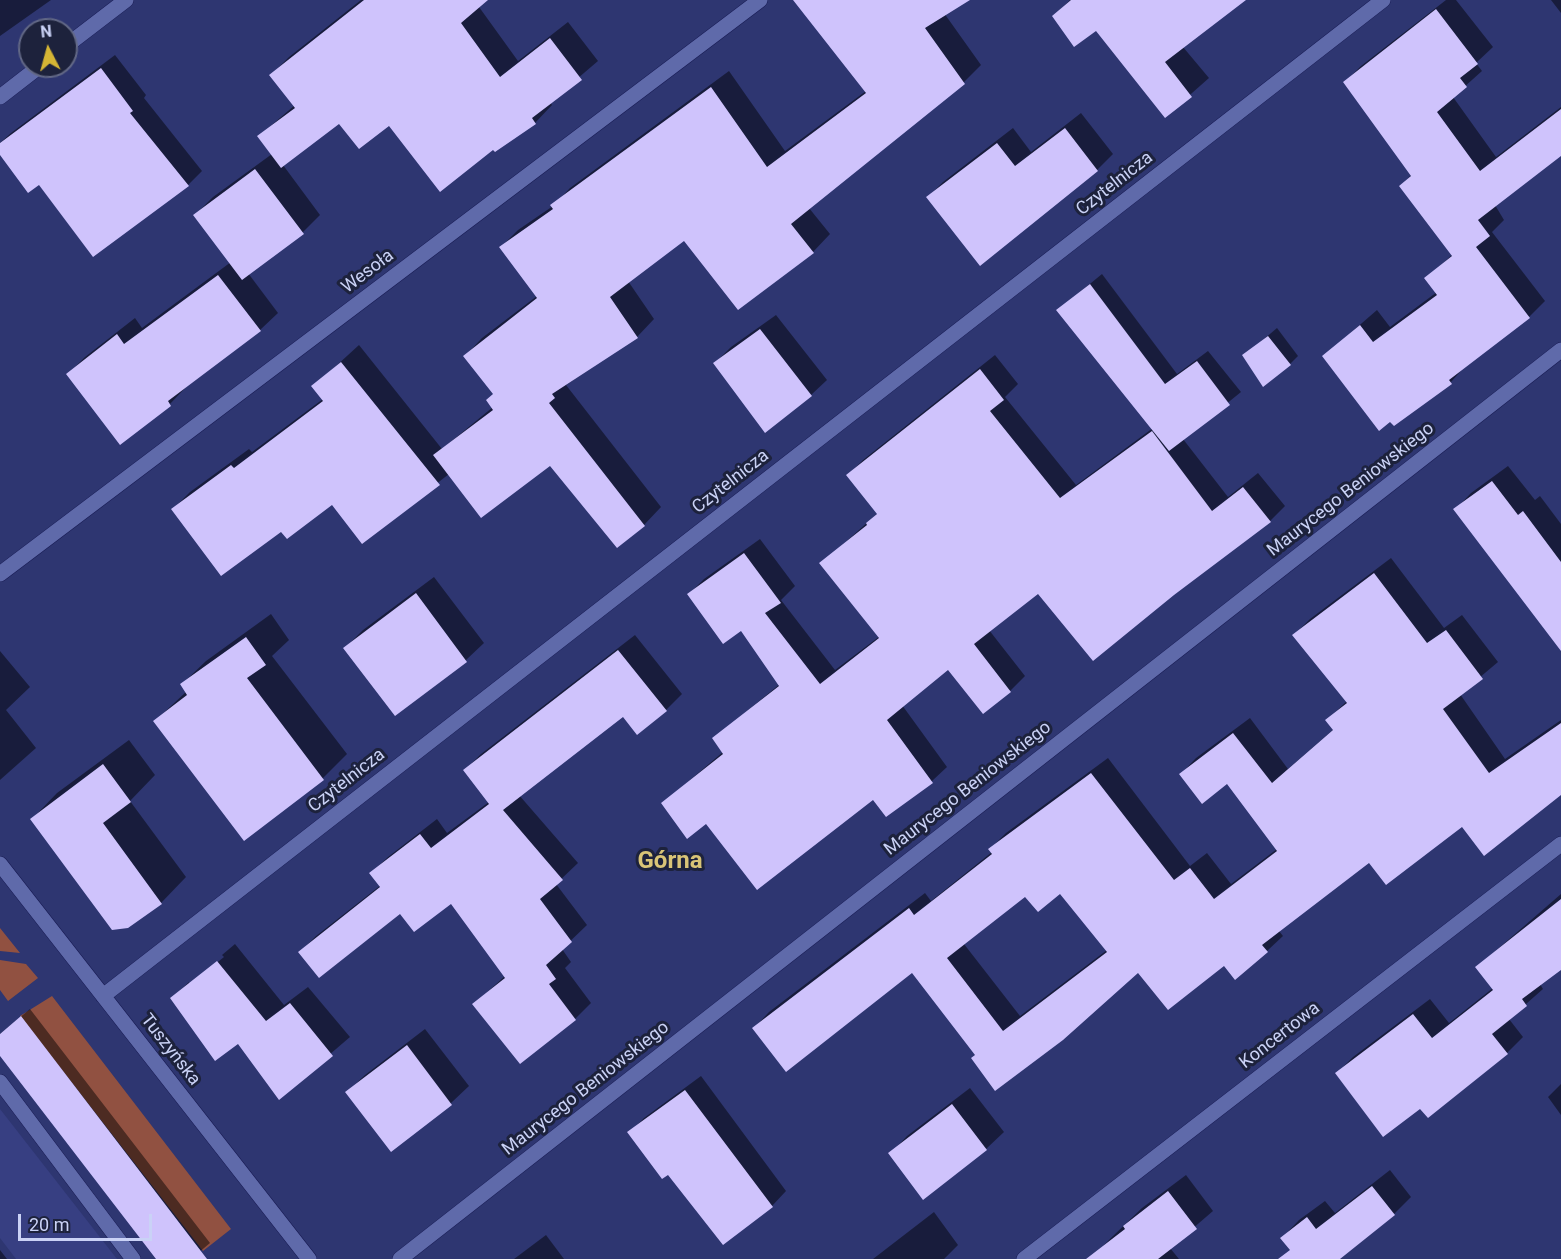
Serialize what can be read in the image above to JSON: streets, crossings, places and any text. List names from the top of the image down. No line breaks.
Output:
{"streets":{"street":["Czytelnicza","Wesoła","Maurycego Beniowskiego","Koncertowa","Tuszyńska"]},"crossings":[["Czytelnicza","Tuszyńska"]],"districts":["Górna"],"scale_bar":"20 m","north":"top"}
